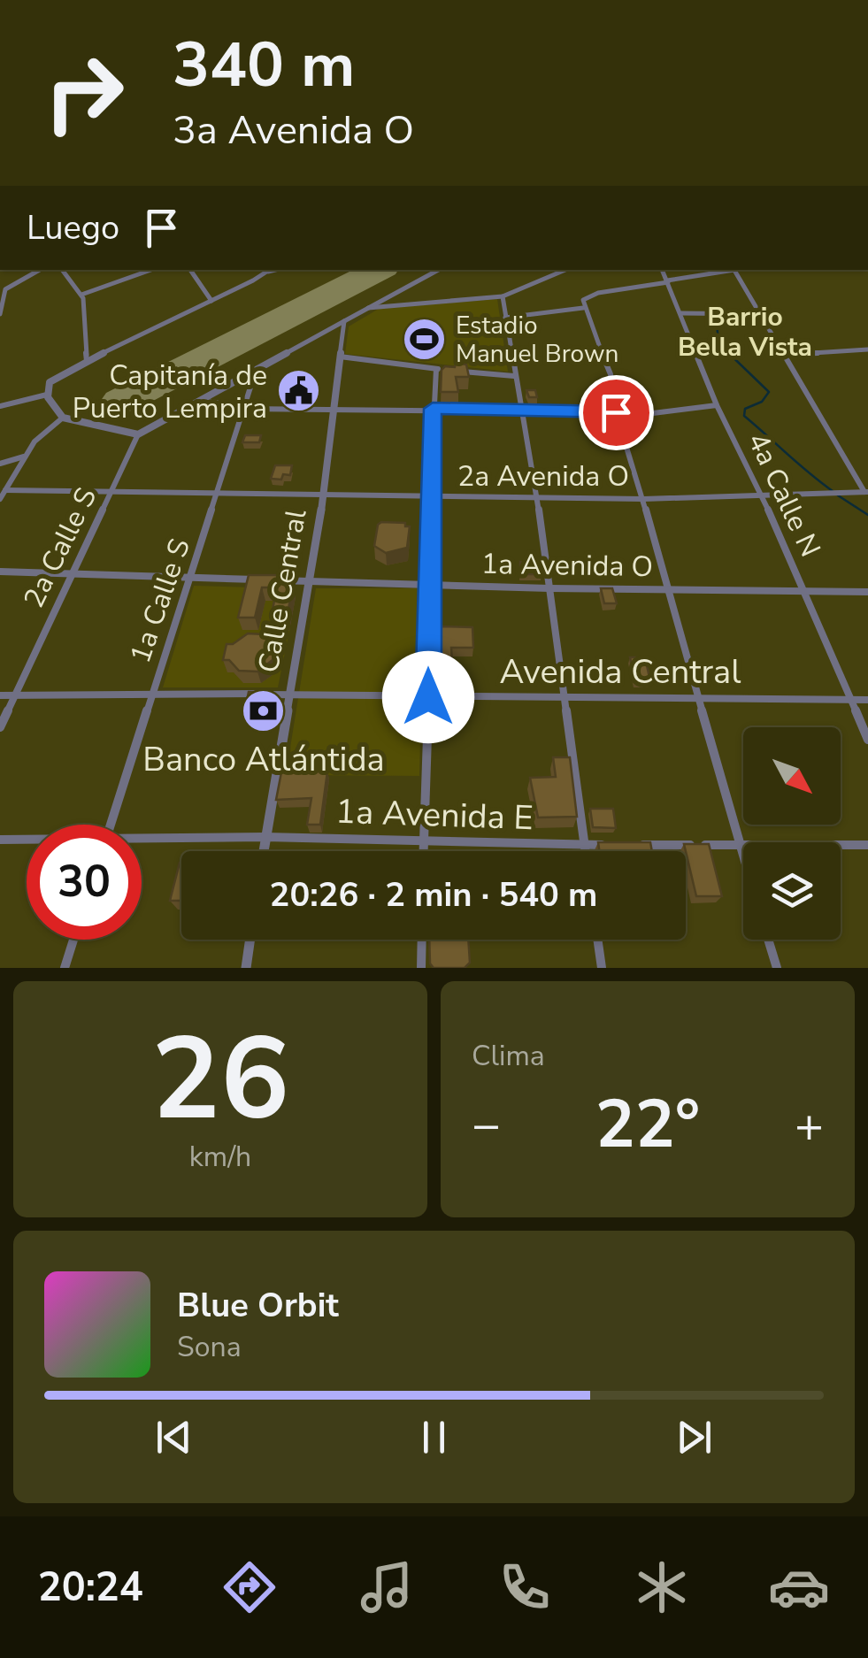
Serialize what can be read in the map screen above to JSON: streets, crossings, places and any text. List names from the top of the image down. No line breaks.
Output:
{"streets":{"street":["2a Avenida O","4a Calle N","2a Calle S","1a Avenida O","Calle Central","1a Calle S","Avenida Central","1a Avenida E"]},"crossings":[["2a Avenida O","4a Calle N"],["2a Avenida O","2a Calle S"],["2a Avenida O","Calle Central"],["2a Avenida O","1a Calle S"],["4a Calle N","1a Avenida O"],["4a Calle N","Avenida Central"],["2a Calle S","1a Avenida O"],["2a Calle S","Avenida Central"],["1a Avenida O","Calle Central"],["1a Avenida O","1a Calle S"],["Calle Central","Avenida Central"],["Calle Central","1a Avenida E"],["1a Calle S","Avenida Central"]],"districts":["Barrio Bella Vista"],"places":{"sports":["Estadio Manuel Brown"],"public building":["Capitanía de Puerto Lempira"],"bank":["Banco Atlántida"]},"north":"bottom right","page":{"turn":["340 m","3a Avenida O"],"then":"Luego","limit":"30","trip":"20:26 · 2 min · 540 m","tile":[["26","km/h"],"Clima"],"heat":["−","22°","+"],"song":["Blue Orbit","Sona"],"tabs":"20:24"}}
